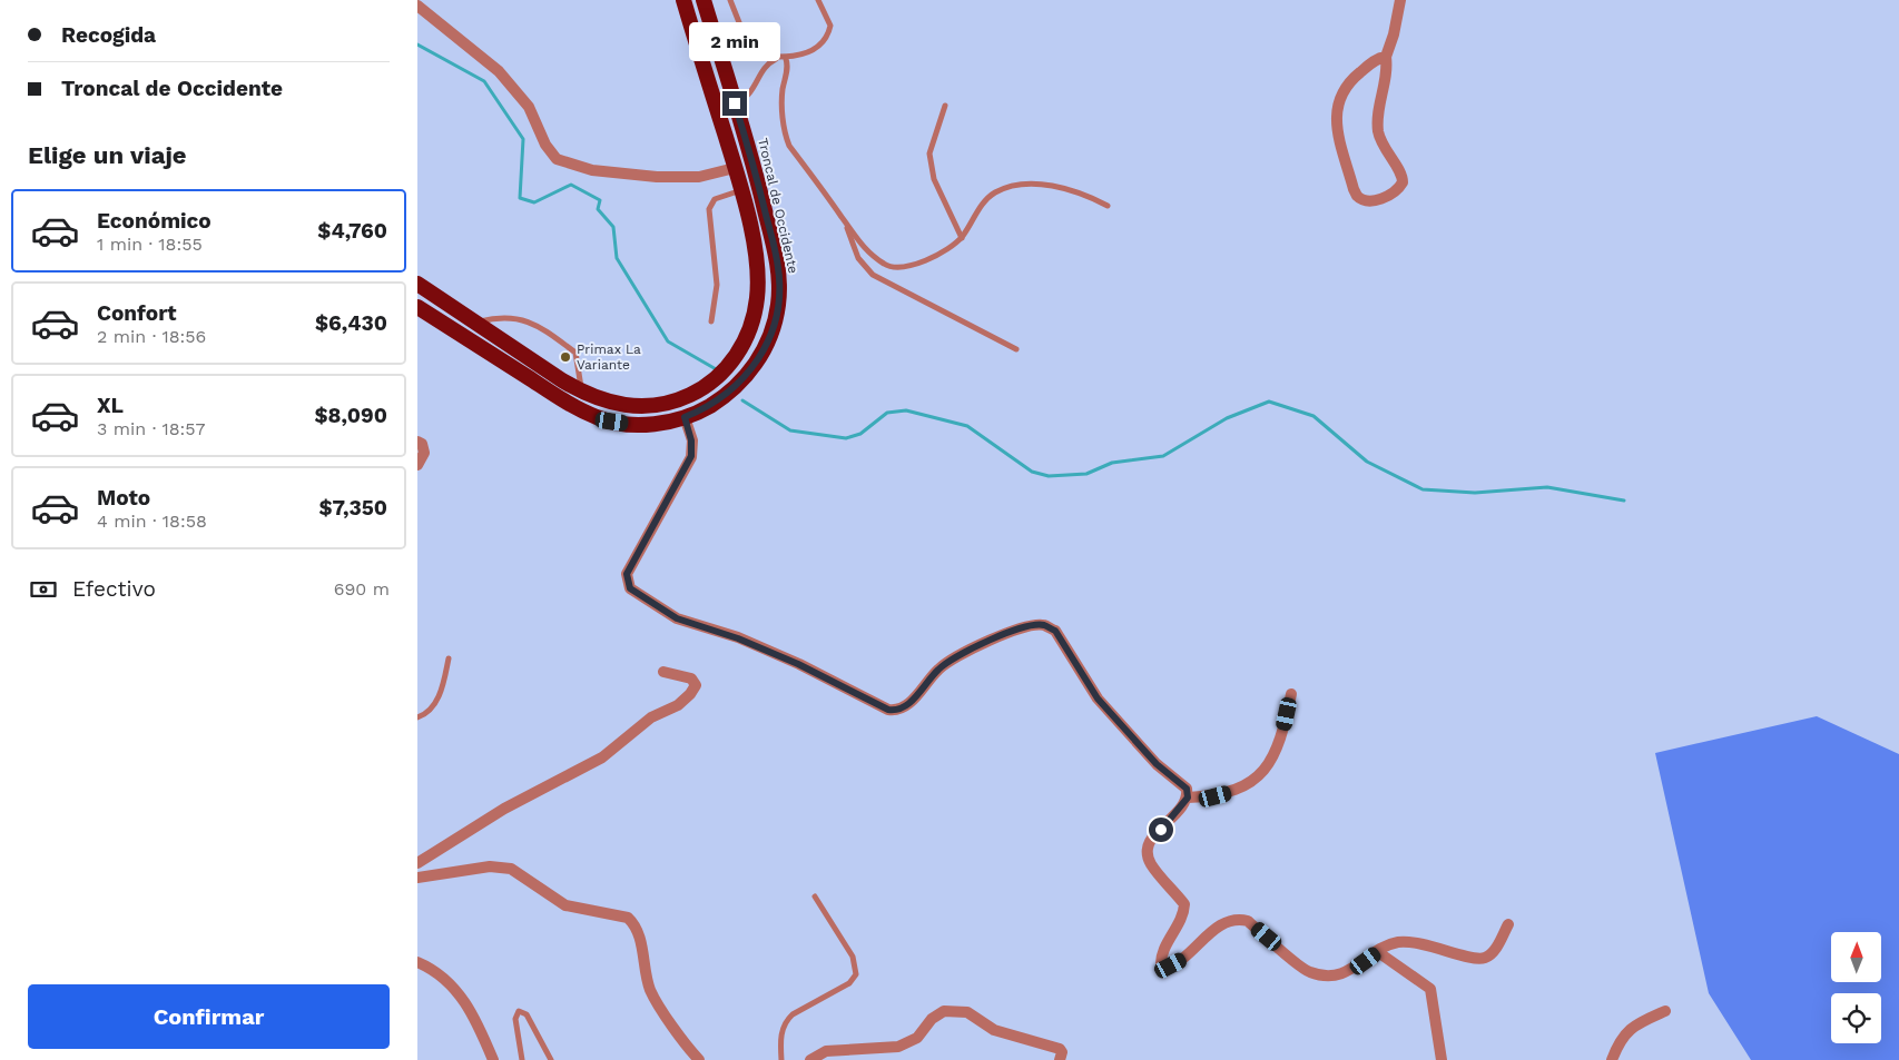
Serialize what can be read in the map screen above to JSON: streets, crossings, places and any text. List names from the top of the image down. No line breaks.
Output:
{"streets":{"highway":["Troncal de Occidente"]},"places":["Primax La Variante"],"north":"top","page":{"banner":["Recogida","Troncal de Occidente"],"bubble":"2 min","heading":"Elige un viaje","list":[{"name":"Económico","note":"1 min · 18:55","value":"$4,760"},{"name":"Confort","note":"2 min · 18:56","value":"$6,430"},{"name":"XL","note":"3 min · 18:57","value":"$8,090"},{"name":"Moto","note":"4 min · 18:58","value":"$7,350"}],"pay":["Efectivo","690 m"],"buttons":"Confirmar"}}
